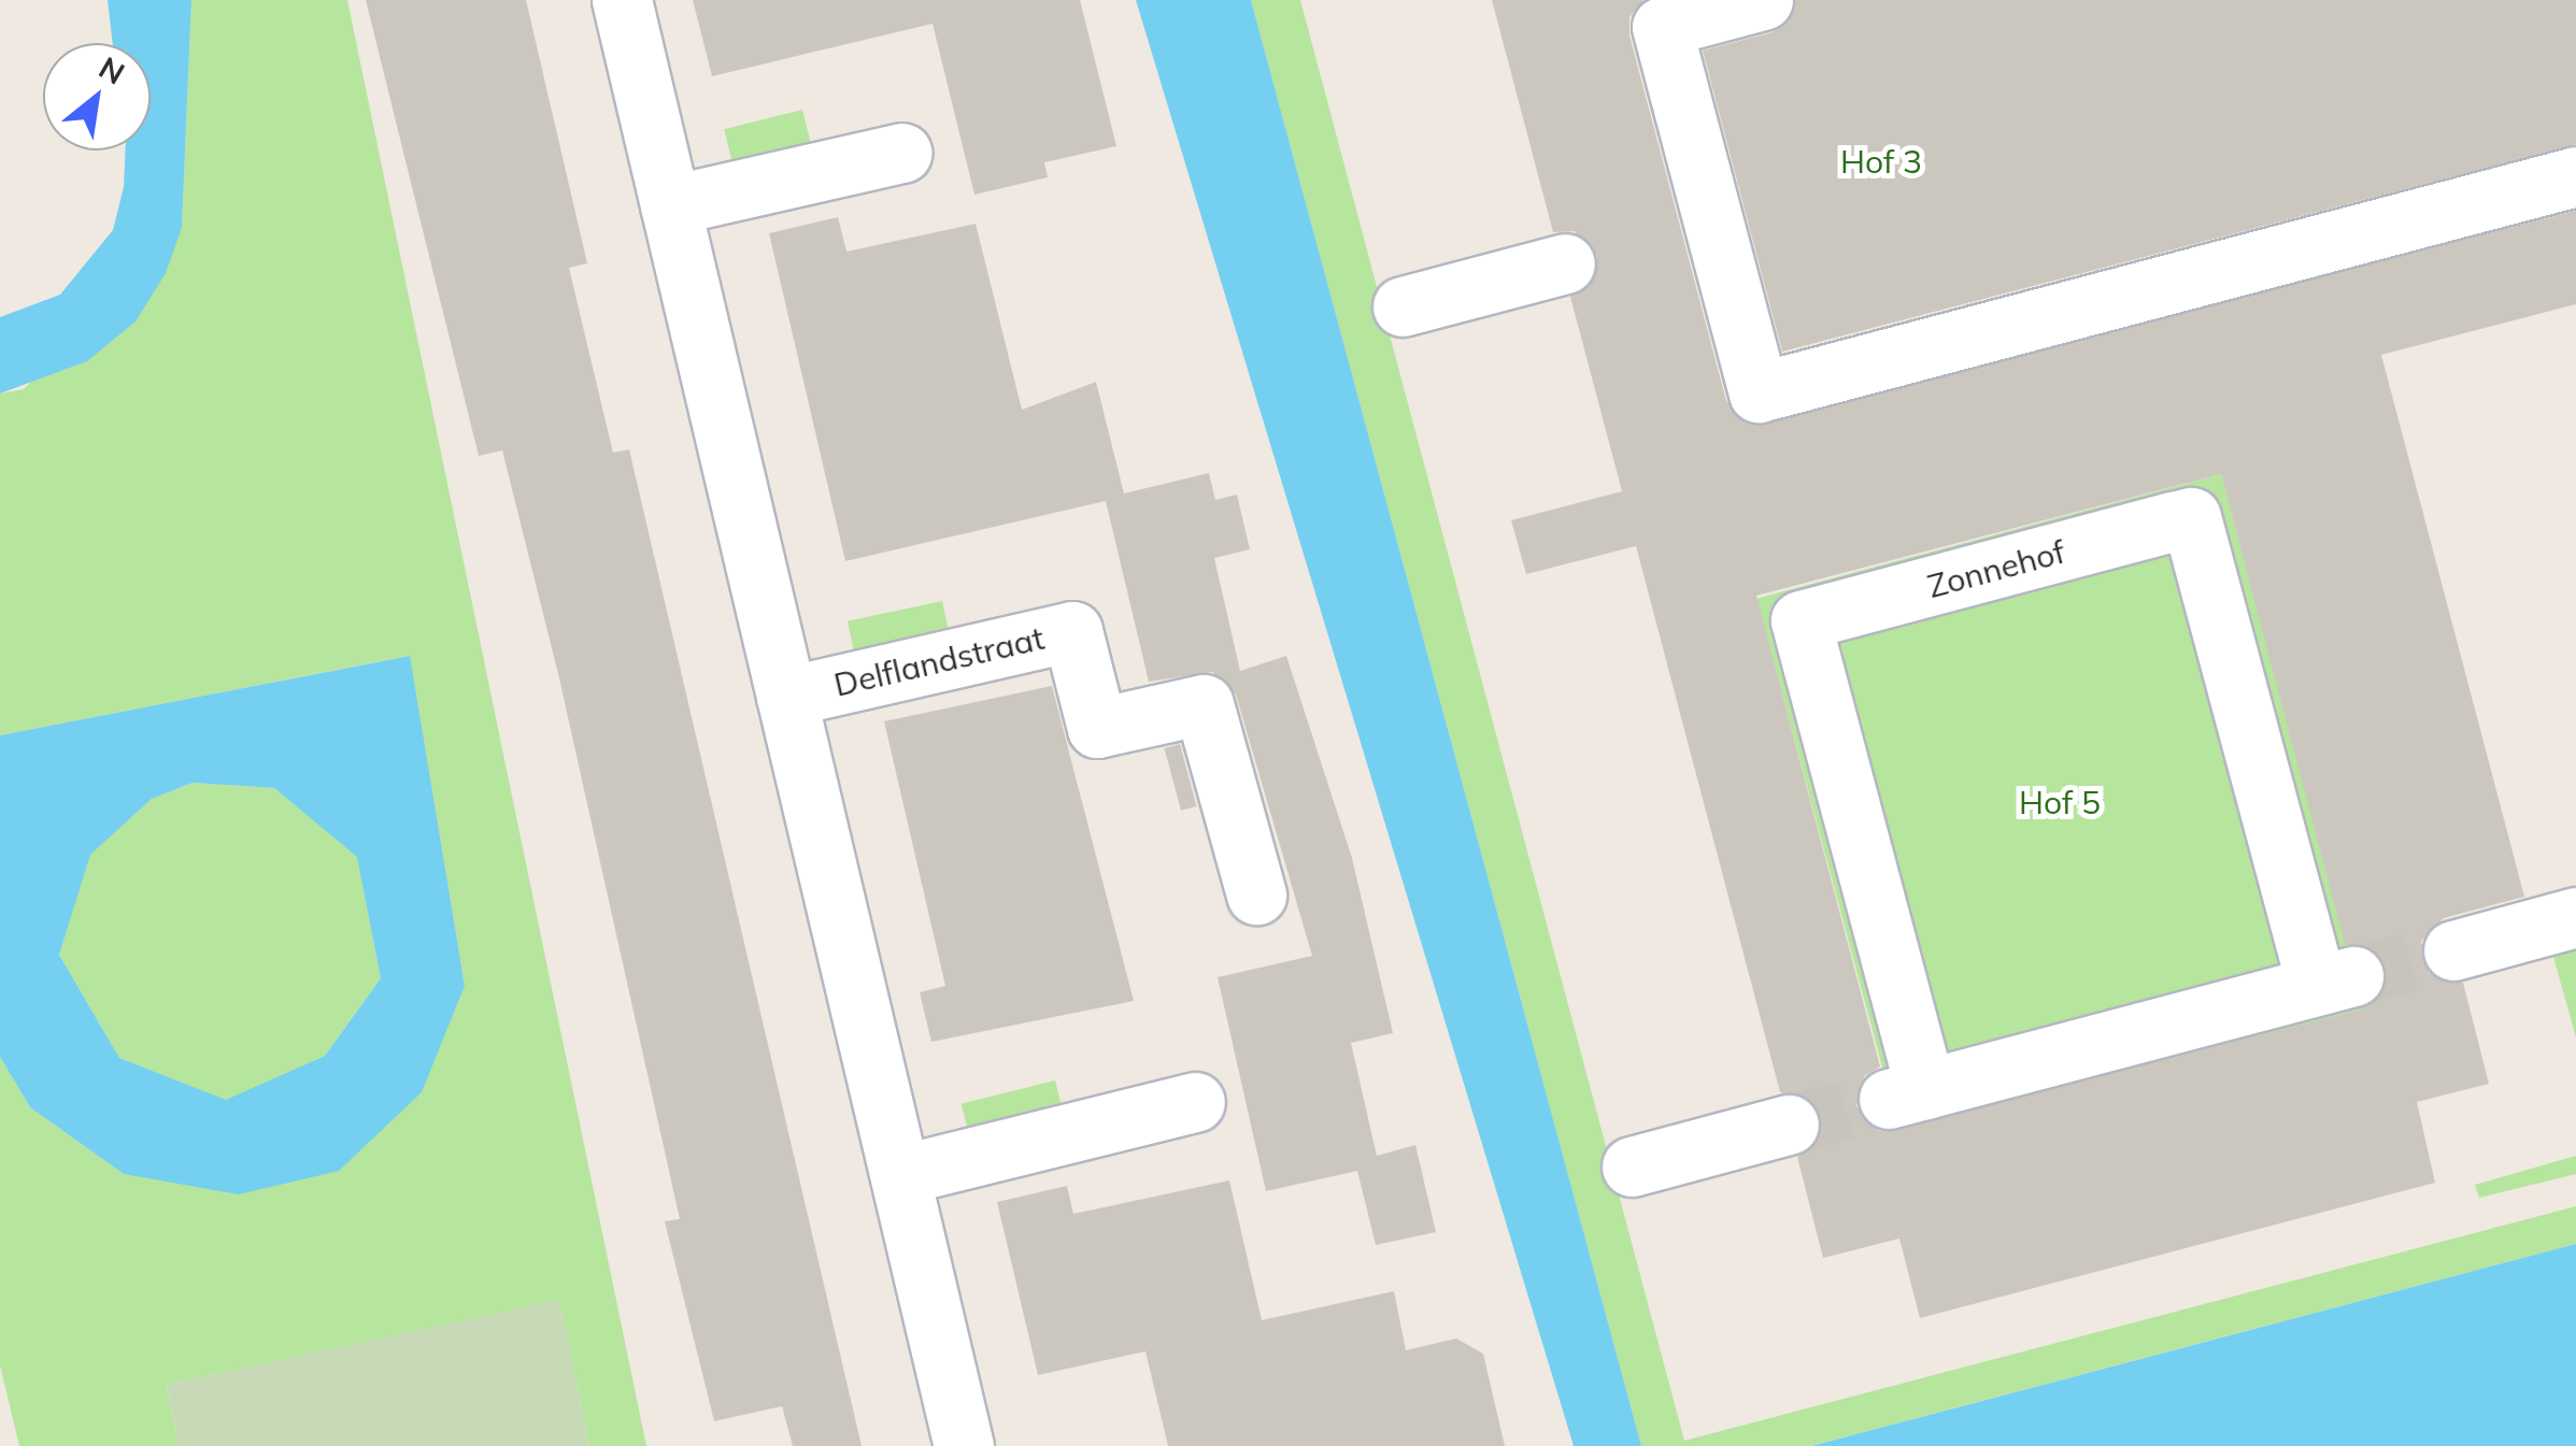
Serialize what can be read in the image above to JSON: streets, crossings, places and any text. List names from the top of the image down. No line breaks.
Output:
{"streets":{"street":["Zonnehof","Delflandstraat"]},"parks":["Hof 3","Hof 5"],"north":"top right"}
